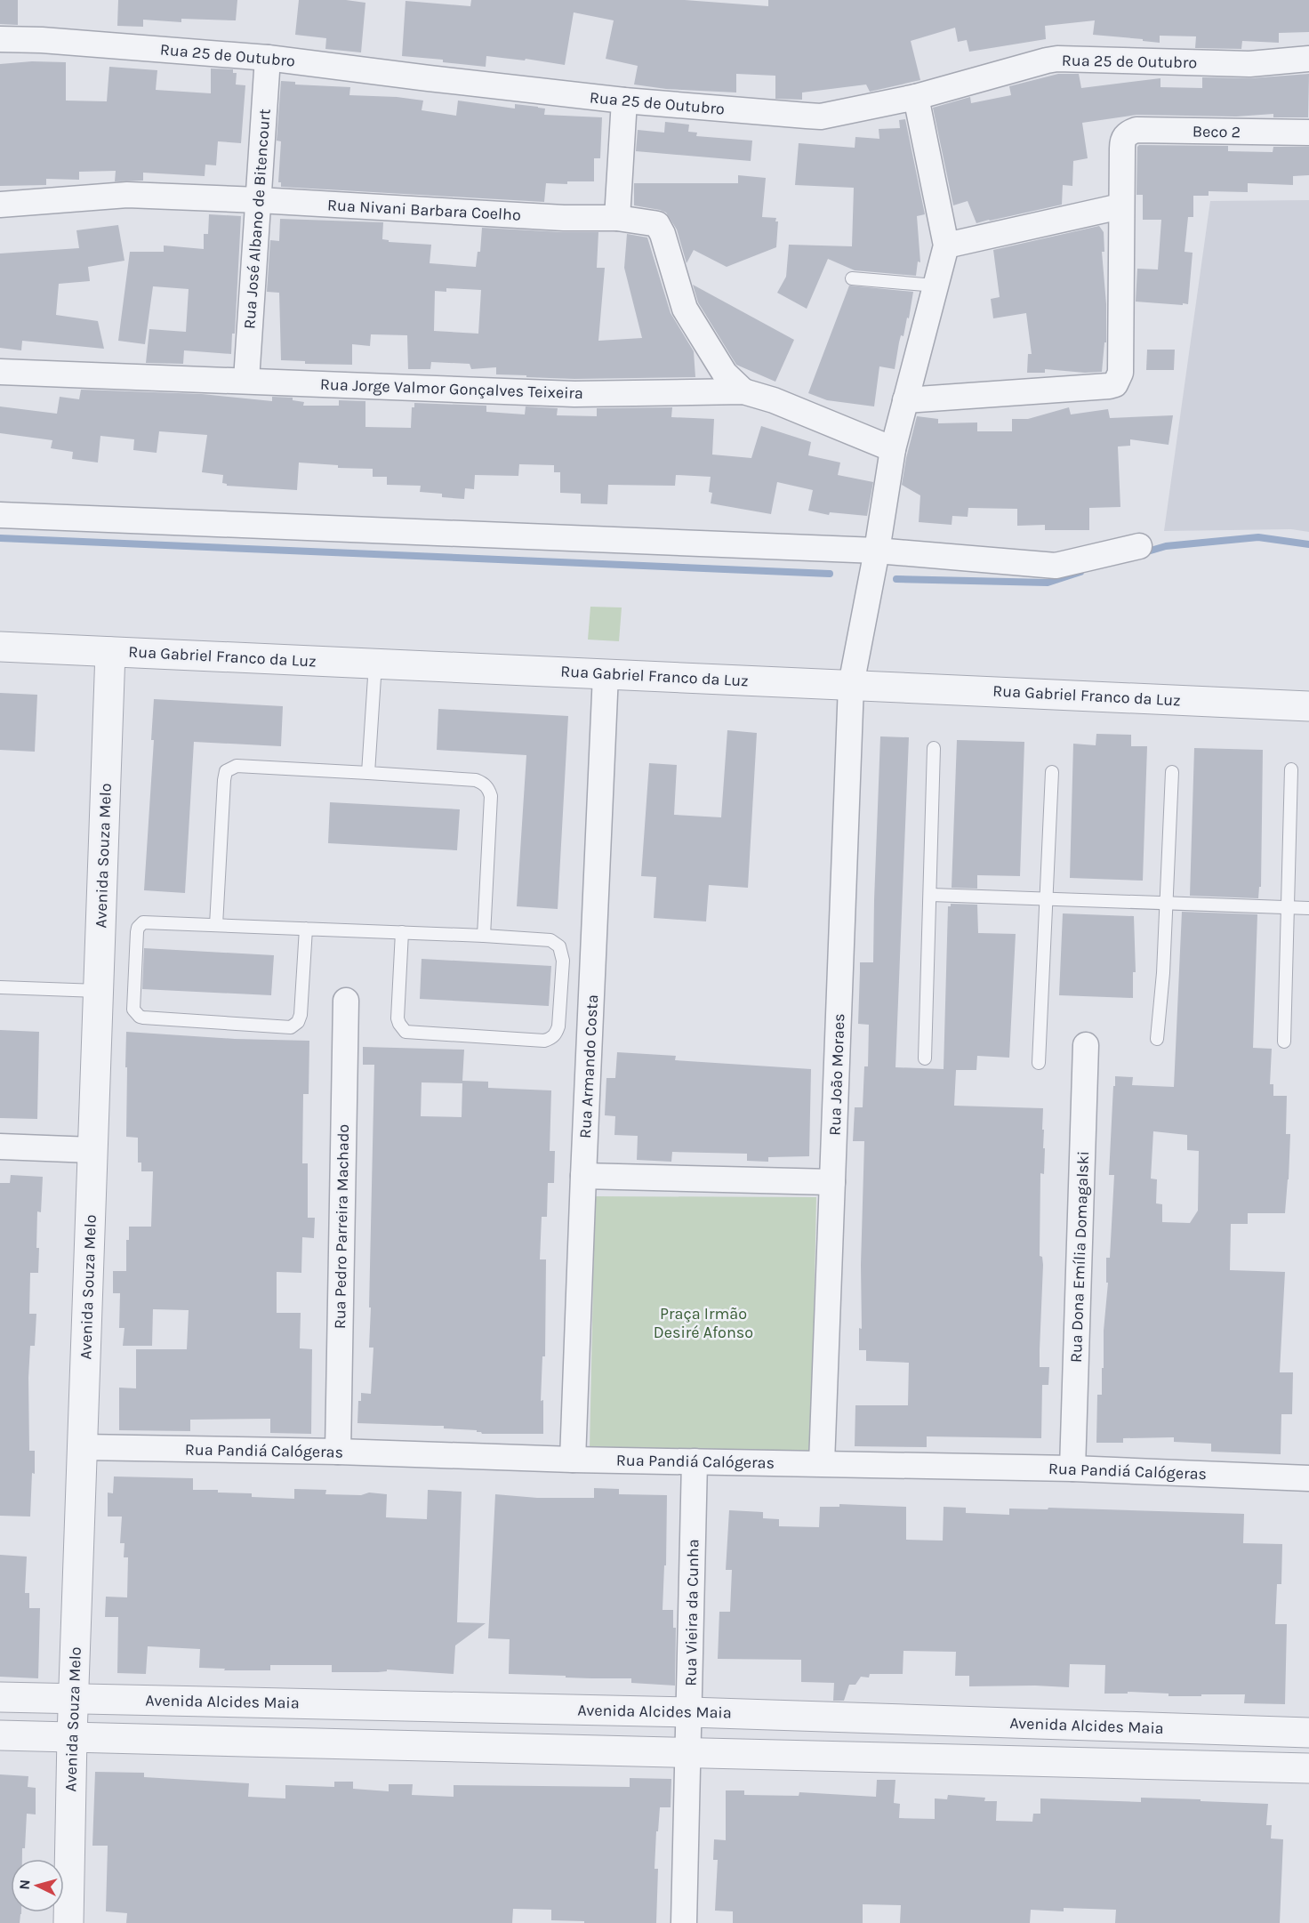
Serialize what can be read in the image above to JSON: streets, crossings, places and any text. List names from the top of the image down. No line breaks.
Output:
{"streets":{"street":["Rua 25 de Outubro","Beco 2","Rua Nivani Barbara Coelho","Rua José Albano de Bitencourt","Rua Jorge Valmor Gonçalves Teixeira","Rua Gabriel Franco da Luz","Avenida Souza Melo","Rua Armando Costa","Rua João Moraes","Rua Pedro Parreira Machado","Rua Dona Emília Domagalski","Rua Pandiá Calógeras","Rua Vieira da Cunha","Avenida Alcides Maia"]},"crossings":[["Rua 25 de Outubro","Rua José Albano de Bitencourt"],["Rua Nivani Barbara Coelho","Rua José Albano de Bitencourt"],["Rua Nivani Barbara Coelho","Rua Jorge Valmor Gonçalves Teixeira"],["Rua José Albano de Bitencourt","Rua Jorge Valmor Gonçalves Teixeira"],["Rua Jorge Valmor Gonçalves Teixeira","Rua João Moraes"],["Rua Gabriel Franco da Luz","Avenida Souza Melo"],["Rua Gabriel Franco da Luz","Rua Armando Costa"],["Rua Gabriel Franco da Luz","Rua João Moraes"],["Avenida Souza Melo","Rua Pandiá Calógeras"],["Avenida Souza Melo","Avenida Alcides Maia"],["Rua Armando Costa","Rua Pandiá Calógeras"],["Rua João Moraes","Rua Pandiá Calógeras"],["Rua Pedro Parreira Machado","Rua Pandiá Calógeras"],["Rua Dona Emília Domagalski","Rua Pandiá Calógeras"],["Rua Pandiá Calógeras","Rua Vieira da Cunha"],["Rua Vieira da Cunha","Avenida Alcides Maia"]],"parks":["Praça Irmão Desiré Afonso"],"north":"left"}
